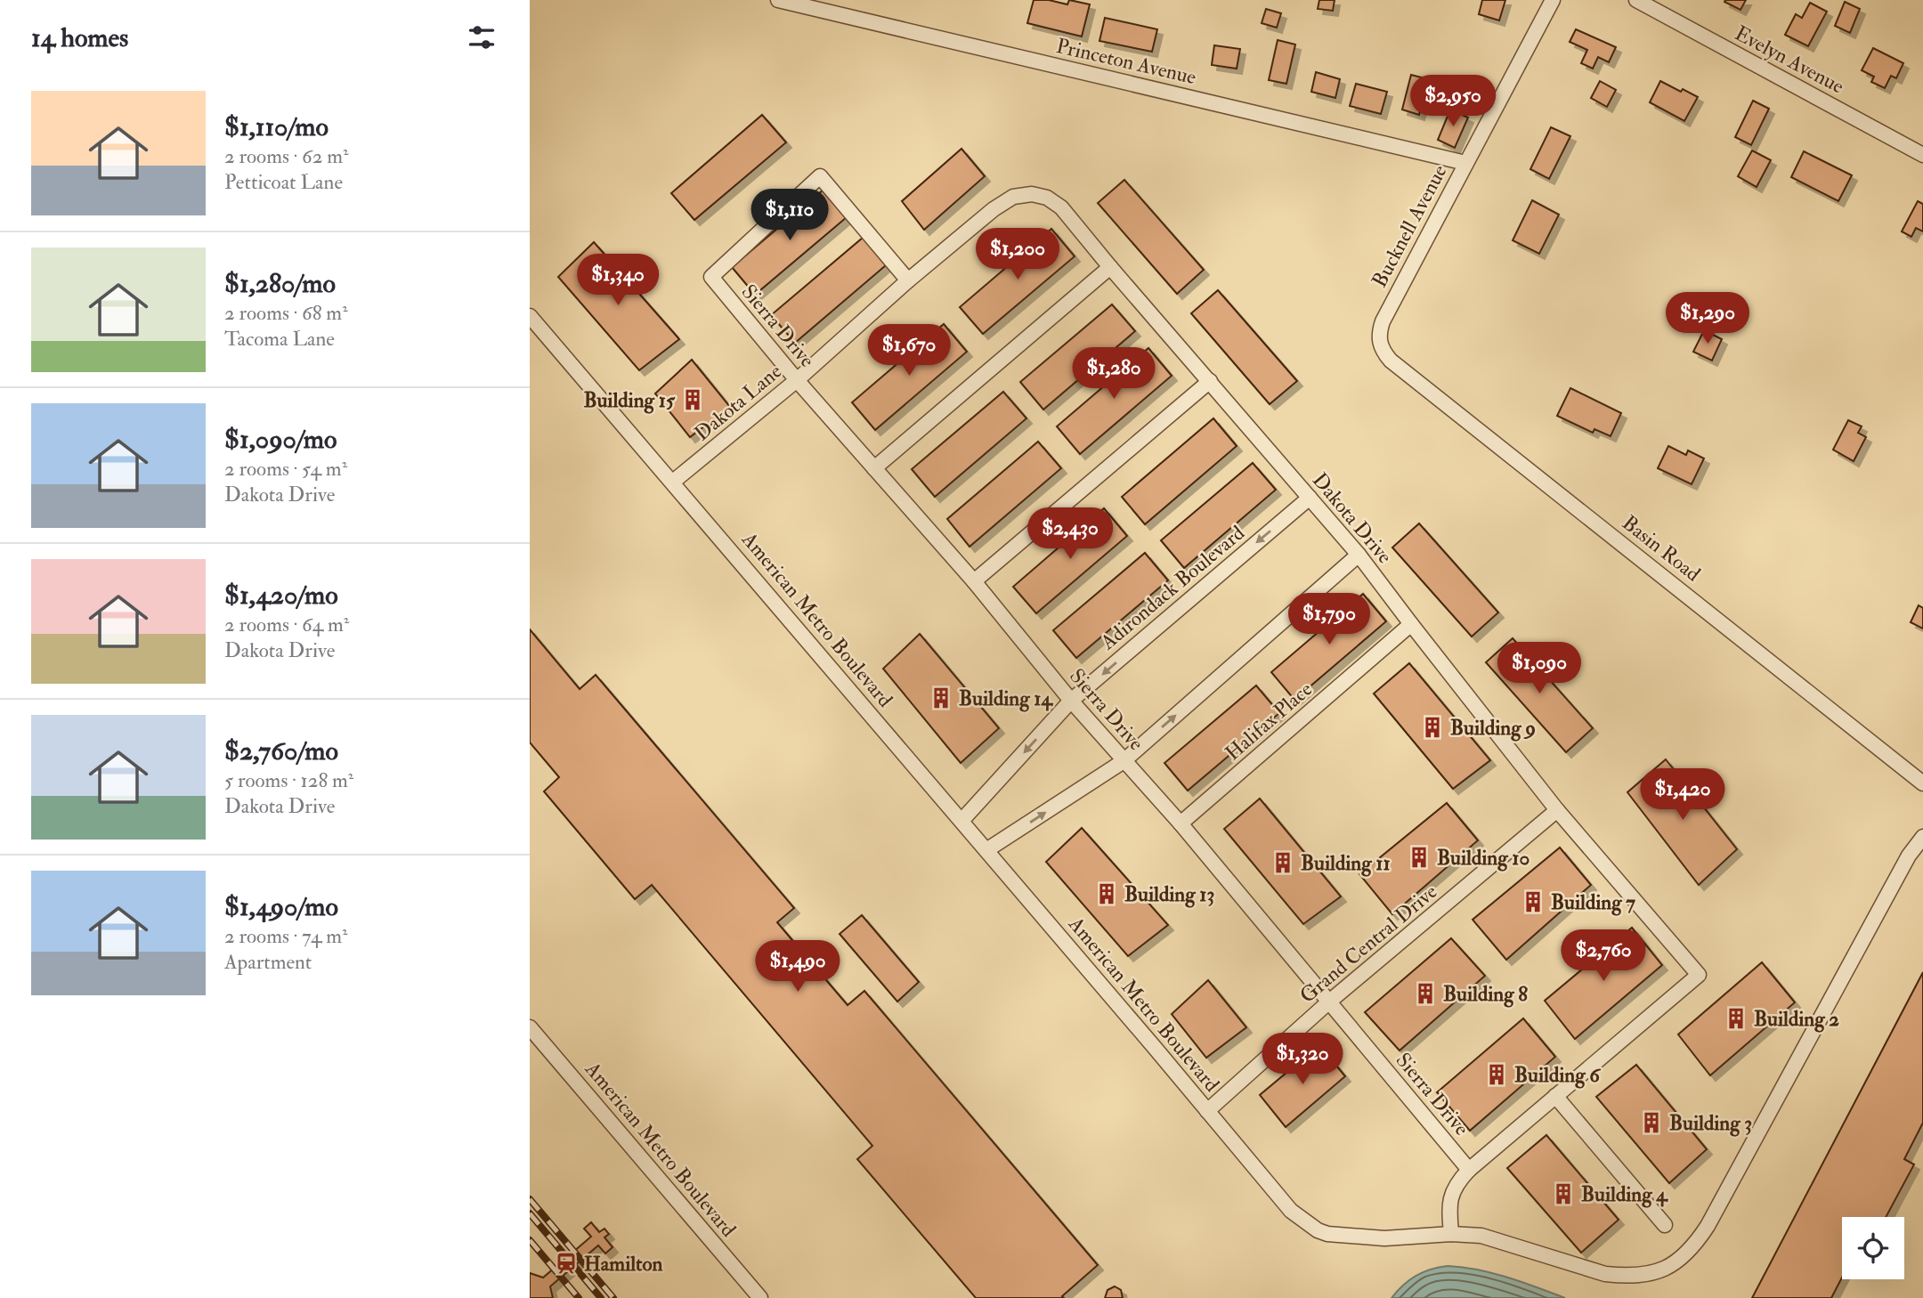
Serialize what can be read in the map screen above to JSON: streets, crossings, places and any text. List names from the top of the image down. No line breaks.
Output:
{"streets":{"street":["Evelyn Avenue","Princeton Avenue","Bucknell Avenue","Sierra Drive","Dakota Lane","Dakota Drive","Basin Road","Adirondack Boulevard","American Metro Boulevard","Halifax Place","Grand Central Drive"]},"crossings":[["Princeton Avenue","Bucknell Avenue"],["Bucknell Avenue","Basin Road"],["Sierra Drive","Dakota Lane"],["Sierra Drive","Dakota Drive"],["Sierra Drive","Adirondack Boulevard"],["Sierra Drive","Halifax Place"],["Sierra Drive","Grand Central Drive"],["Dakota Lane","Dakota Drive"],["Dakota Lane","American Metro Boulevard"],["Dakota Drive","Adirondack Boulevard"],["Dakota Drive","American Metro Boulevard"],["Dakota Drive","Halifax Place"],["Dakota Drive","Grand Central Drive"],["Adirondack Boulevard","American Metro Boulevard"],["American Metro Boulevard","Grand Central Drive"]],"places":{"building":["Building 15","Building 14","Building 9","Building 10","Building 11","Building 13","Building 7","Building 8","Building 2","Building 6","Building 3","Building 4"],"station":["Hamilton"]},"page":{"heading":"14 homes","list":[{"name":"$1,110/mo","note":"2 rooms · 62 m² · Petticoat Lane"},{"name":"$1,280/mo","note":"2 rooms · 68 m² · Tacoma Lane"},{"name":"$1,090/mo","note":"2 rooms · 54 m² · Dakota Drive"},{"name":"$1,420/mo","note":"2 rooms · 64 m² · Dakota Drive"},{"name":"$2,760/mo","note":"5 rooms · 128 m² · Dakota Drive"},{"name":"$1,490/mo","note":"2 rooms · 74 m² · Apartment"}],"price":["$2,950","$1,110","$1,200","$1,340","$1,290","$1,670","$1,280","$2,430","$1,790","$1,090","$1,420","$2,760","$1,490","$1,320"]}}
